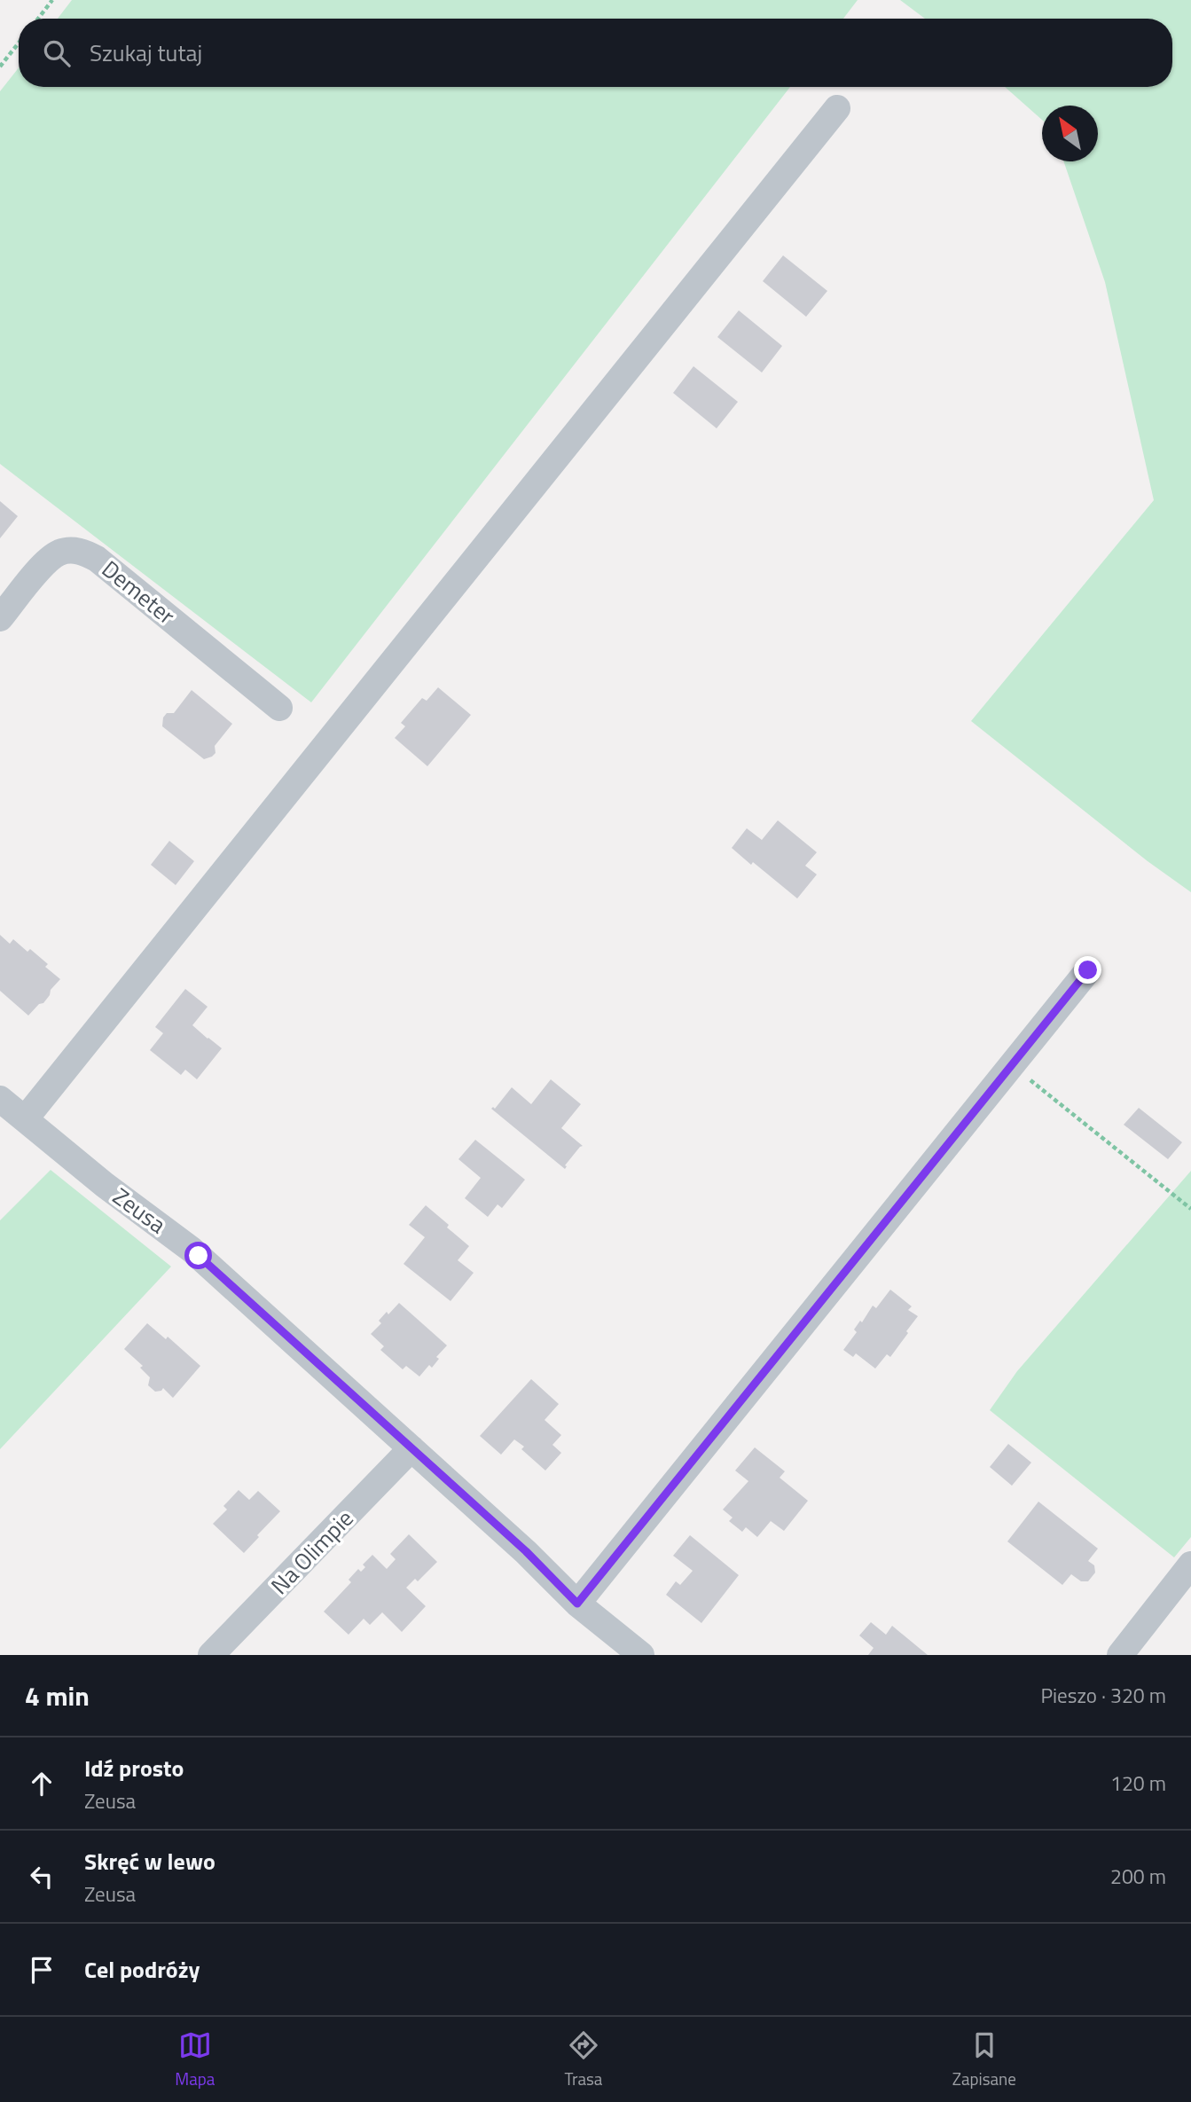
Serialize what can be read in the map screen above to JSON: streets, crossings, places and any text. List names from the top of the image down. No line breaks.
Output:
{"streets":{"street":["Demeter","Zeusa","Na Olimpie"]},"crossings":[["Zeusa","Na Olimpie"]],"north":"top left","page":{"search":"Szukaj tutaj","heading":["4 min","Pieszo · 320 m"],"list":[["Idź prosto","Zeusa","120 m"],["Skręć w lewo","Zeusa","200 m"],"Cel podróży"],"nav":["Mapa","Trasa","Zapisane"]}}
